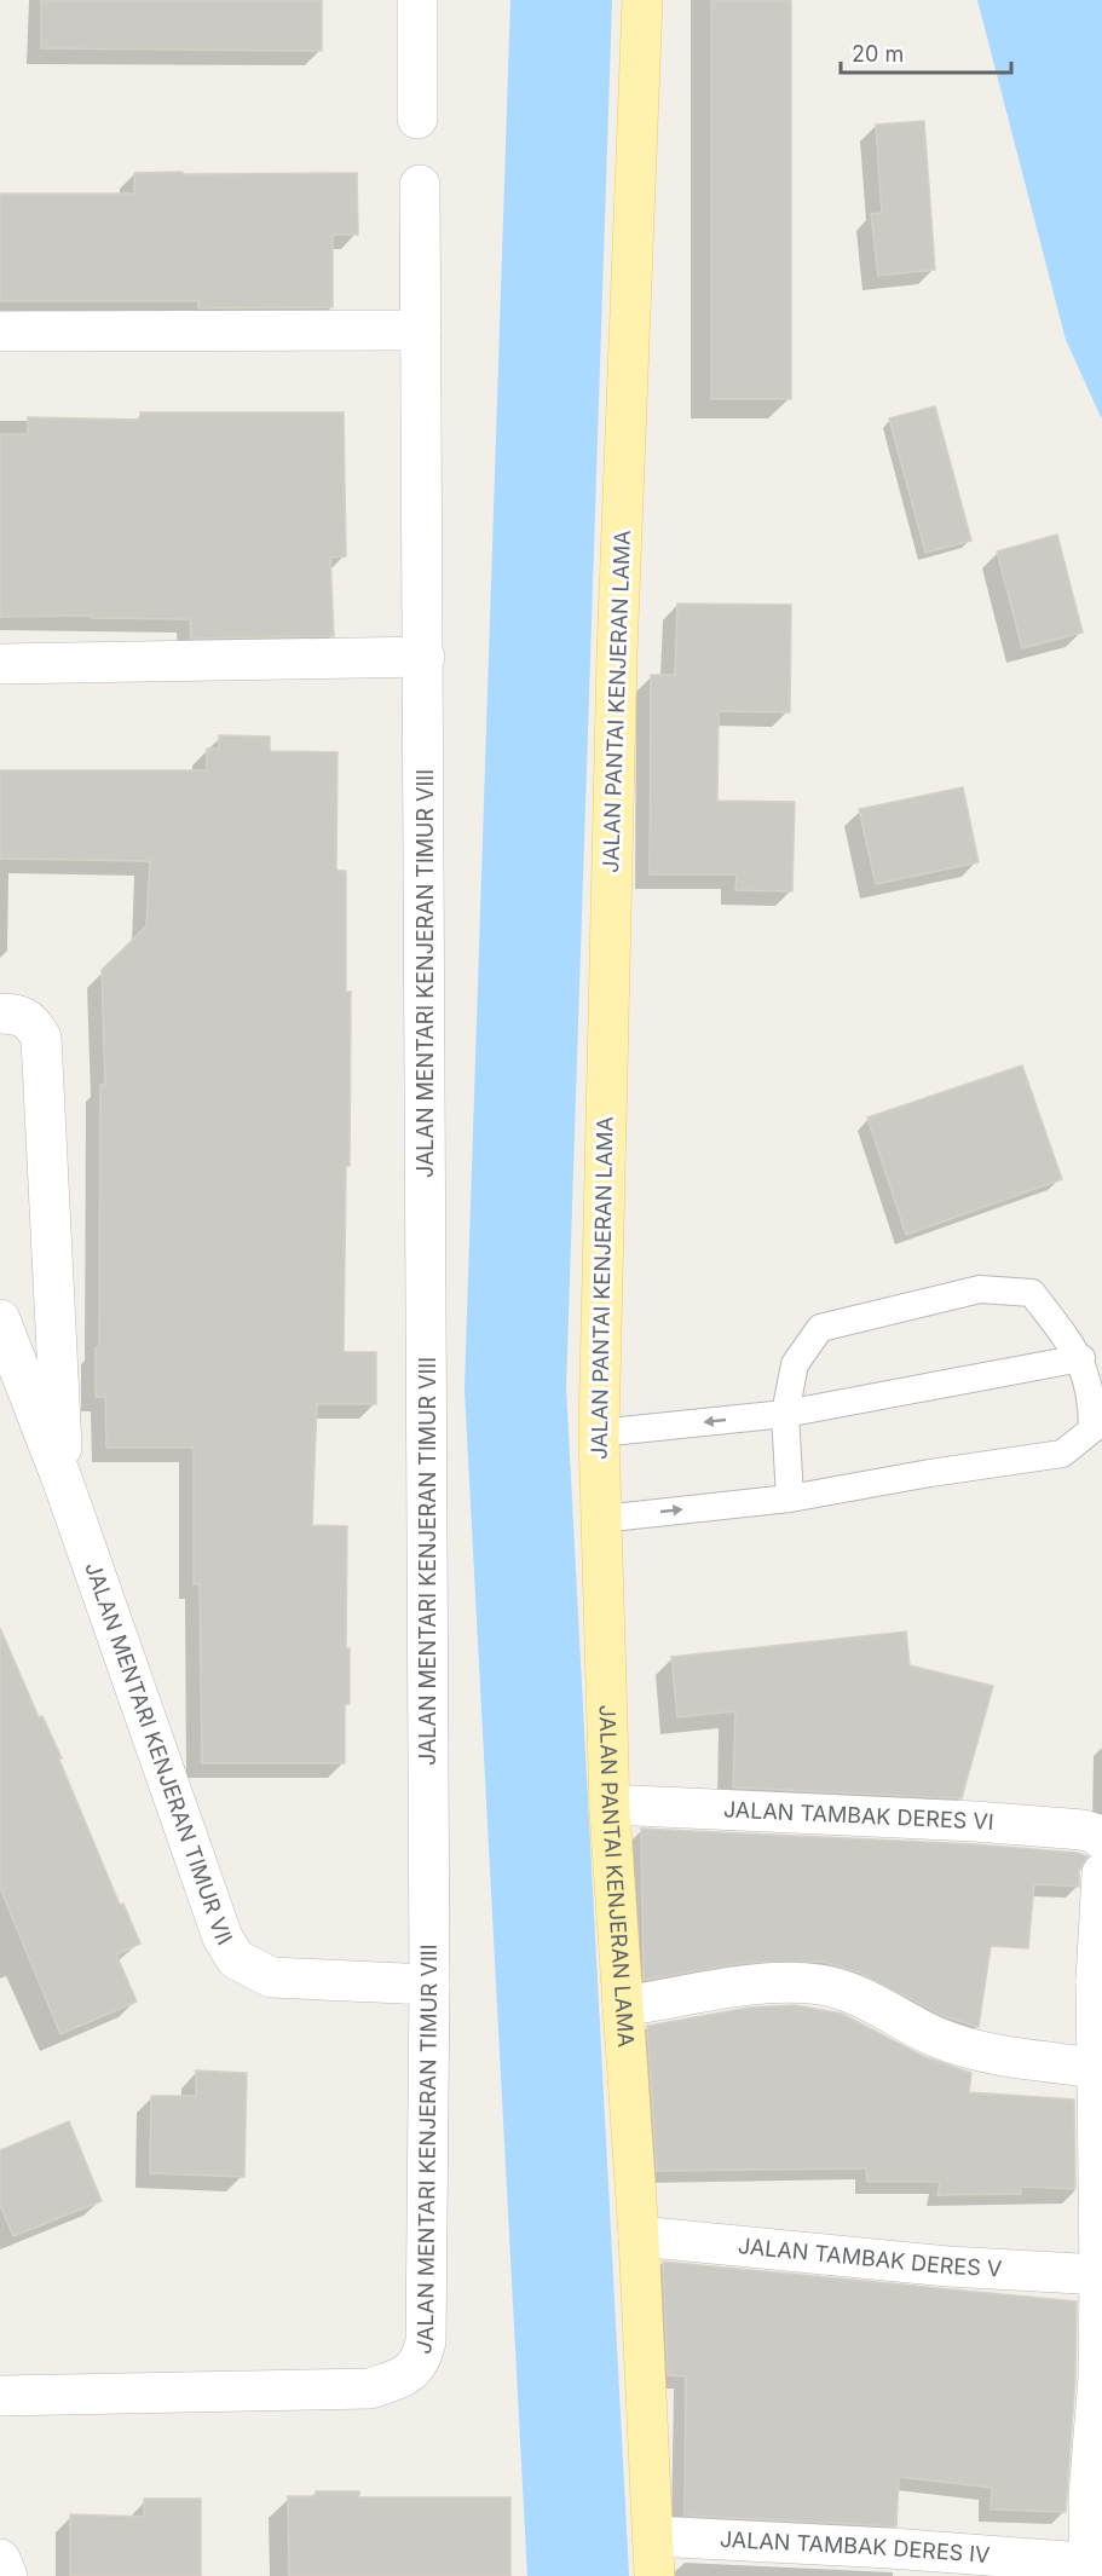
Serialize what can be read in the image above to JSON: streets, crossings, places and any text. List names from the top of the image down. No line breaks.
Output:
{"streets":{"main road":["JALAN PANTAI KENJERAN LAMA"],"street":["JALAN MENTARI KENJERAN TIMUR VIII","JALAN MENTARI KENJERAN TIMUR VII","JALAN TAMBAK DERES VI","JALAN TAMBAK DERES V","JALAN TAMBAK DERES IV"]},"crossings":[["JALAN PANTAI KENJERAN LAMA","JALAN TAMBAK DERES VI"],["JALAN PANTAI KENJERAN LAMA","JALAN TAMBAK DERES V"],["JALAN PANTAI KENJERAN LAMA","JALAN TAMBAK DERES IV"],["JALAN MENTARI KENJERAN TIMUR VIII","JALAN MENTARI KENJERAN TIMUR VII"]],"scale_bar":"20 m"}
